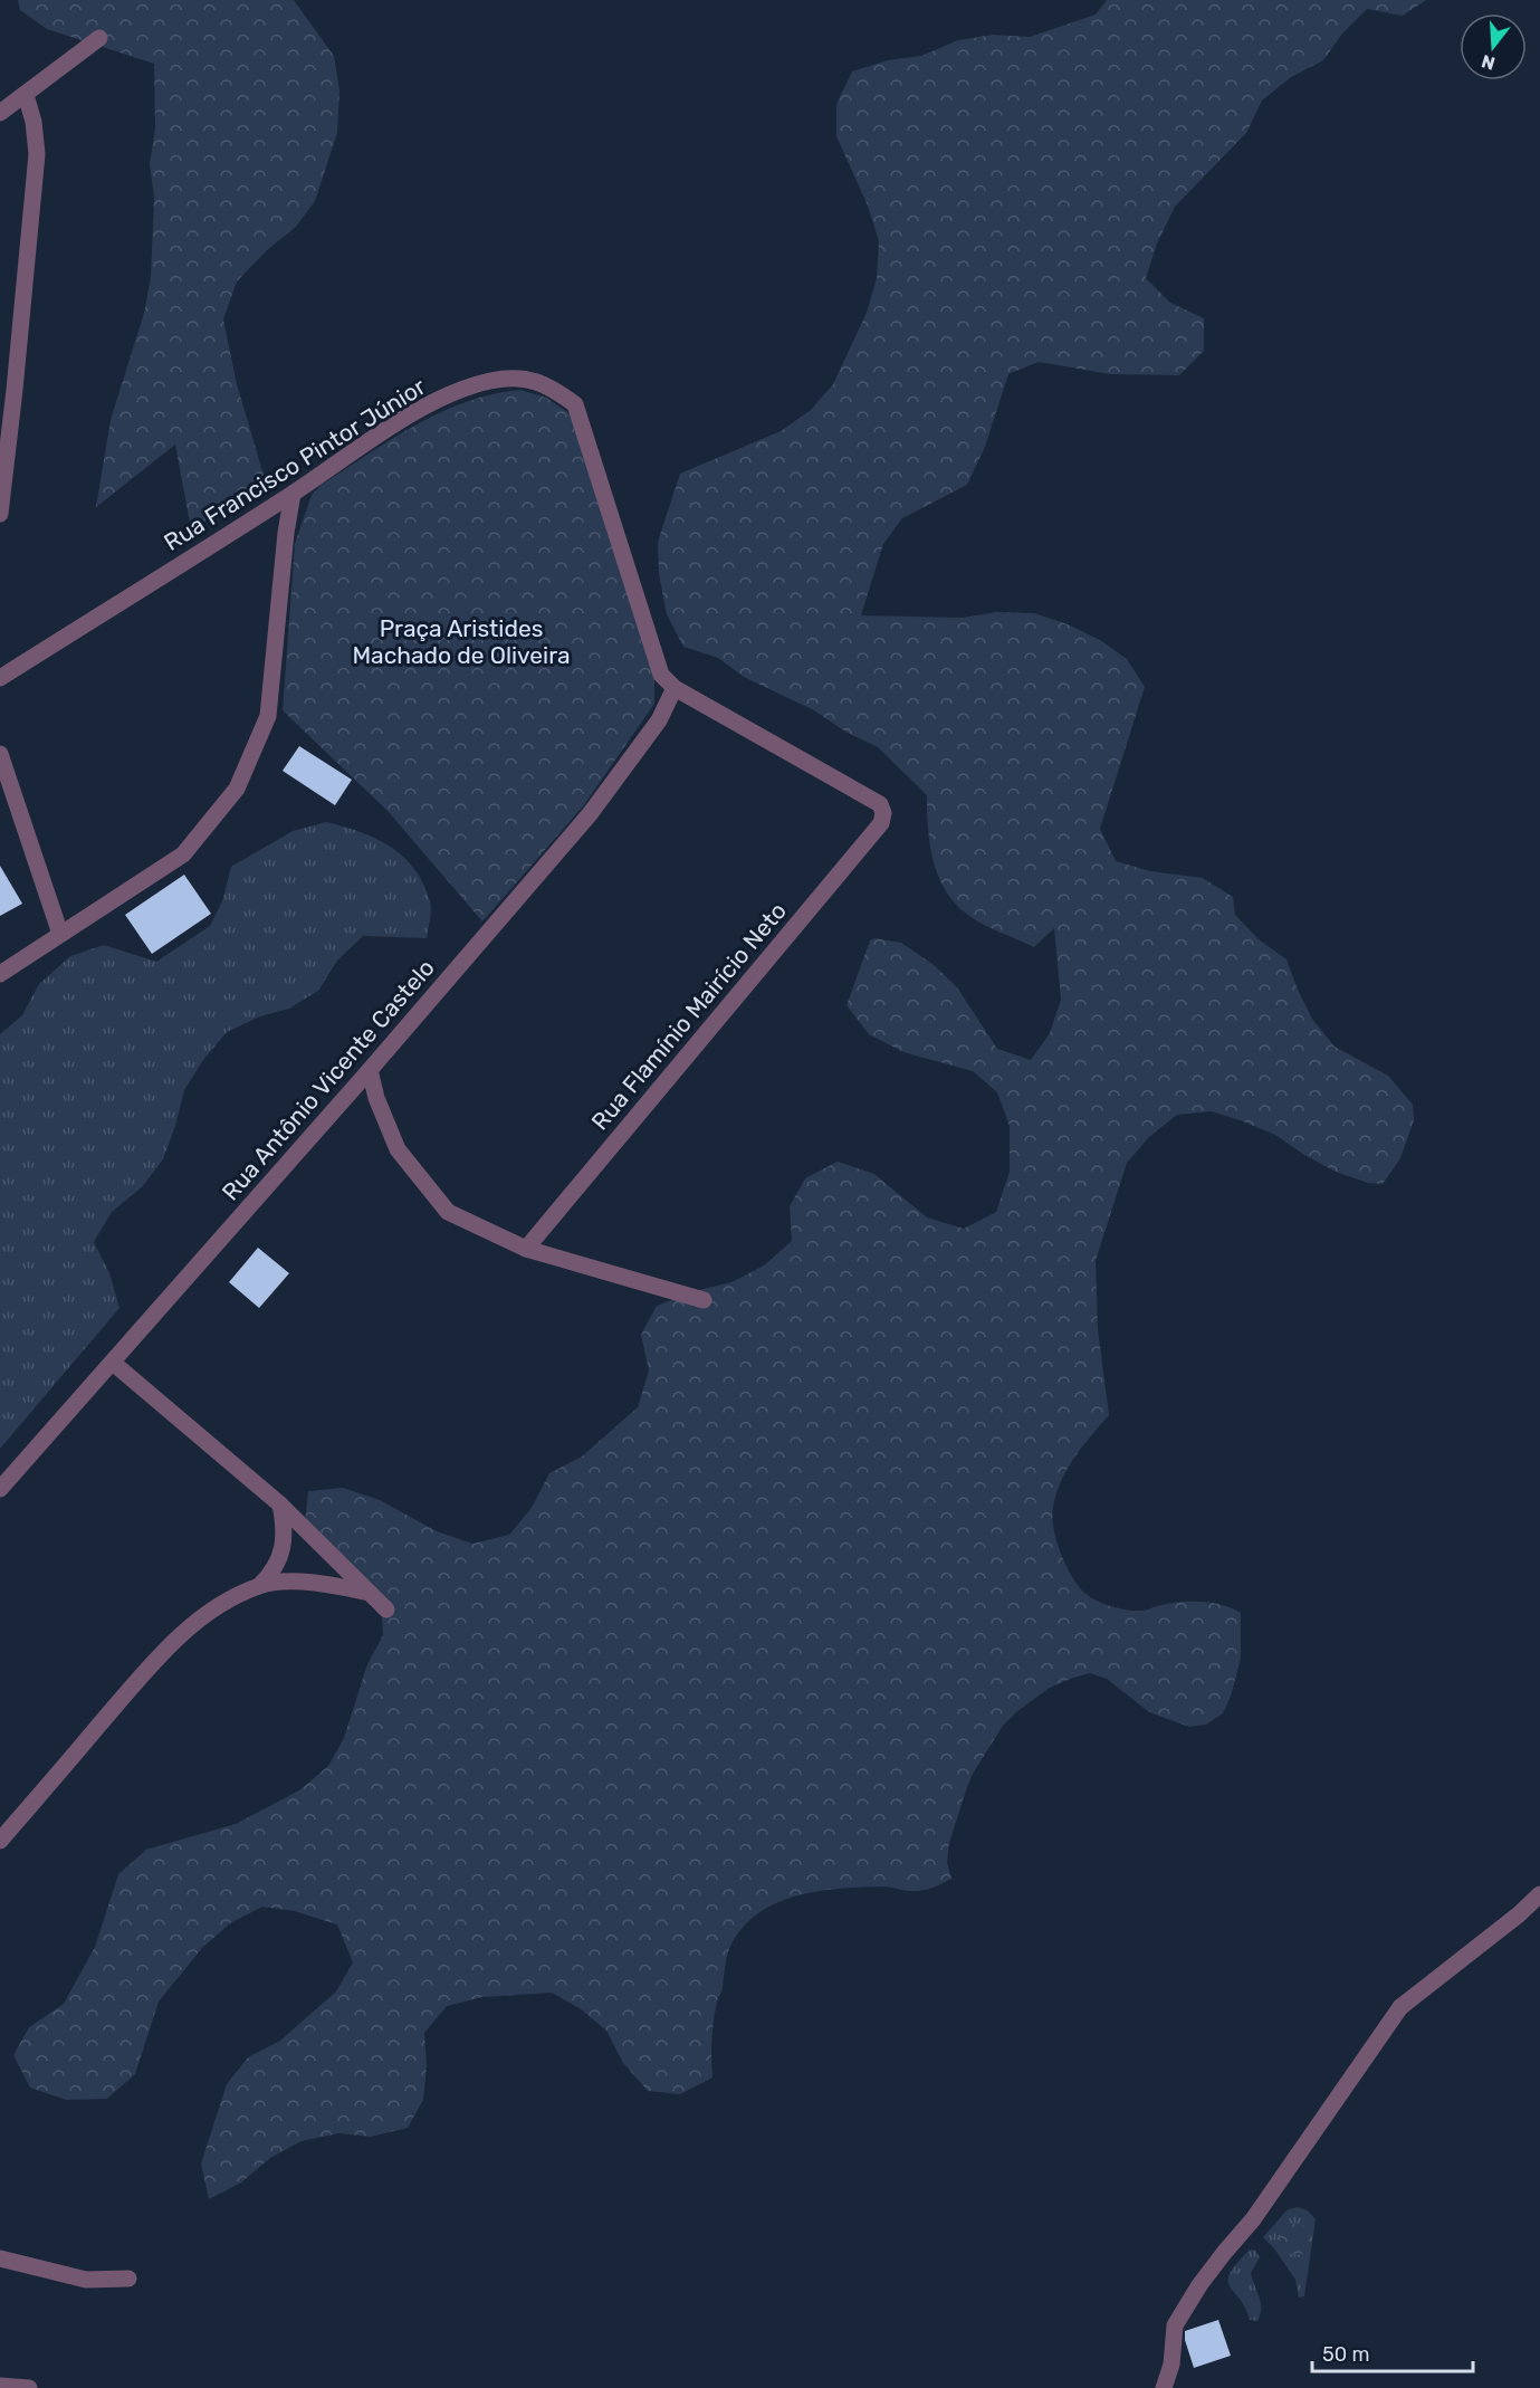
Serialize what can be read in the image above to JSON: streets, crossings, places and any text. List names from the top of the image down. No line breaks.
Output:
{"streets":{"street":["Rua Francisco Pintor Júnior","Rua Flamínio Mairício Neto","Rua Antônio Vicente Castelo"]},"crossings":[["Rua Francisco Pintor Júnior","Rua Flamínio Mairício Neto"],["Rua Francisco Pintor Júnior","Rua Antônio Vicente Castelo"],["Rua Flamínio Mairício Neto","Rua Antônio Vicente Castelo"]],"parks":["Praça Aristides Machado de Oliveira"],"scale_bar":"50 m","north":"bottom"}
